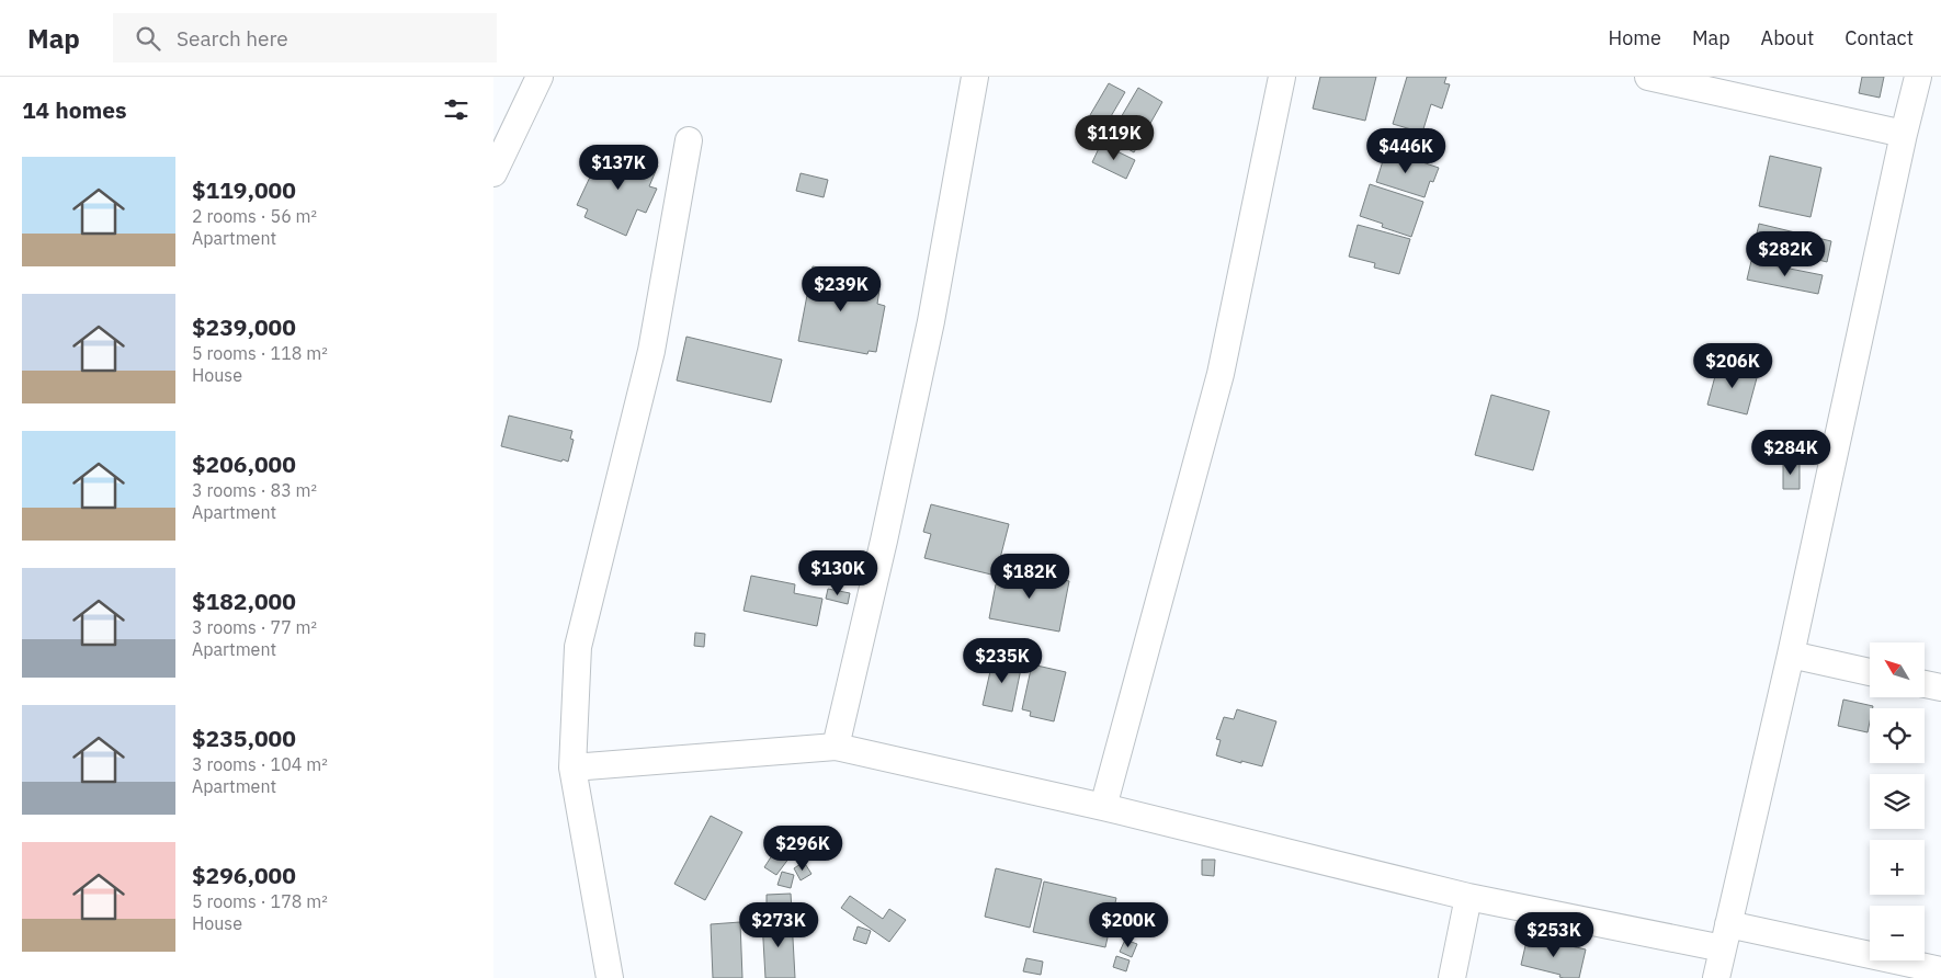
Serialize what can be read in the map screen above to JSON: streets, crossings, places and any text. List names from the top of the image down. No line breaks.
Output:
{"north":"top left","page":{"header":"Map","search":"Search here","nav":["Home","Map","About","Contact"],"heading":"14 homes","price":["$119K","$446K","$137K","$282K","$239K","$206K","$284K","$130K","$182K","$235K","$296K","$273K","$200K","$253K"],"list":[{"name":"$119,000","note":"2 rooms · 56 m² · Apartment"},{"name":"$239,000","note":"5 rooms · 118 m² · House"},{"name":"$206,000","note":"3 rooms · 83 m² · Apartment"},{"name":"$182,000","note":"3 rooms · 77 m² · Apartment"},{"name":"$235,000","note":"3 rooms · 104 m² · Apartment"},{"name":"$296,000","note":"5 rooms · 178 m² · House"}],"map_buttons":["+","−"]}}
